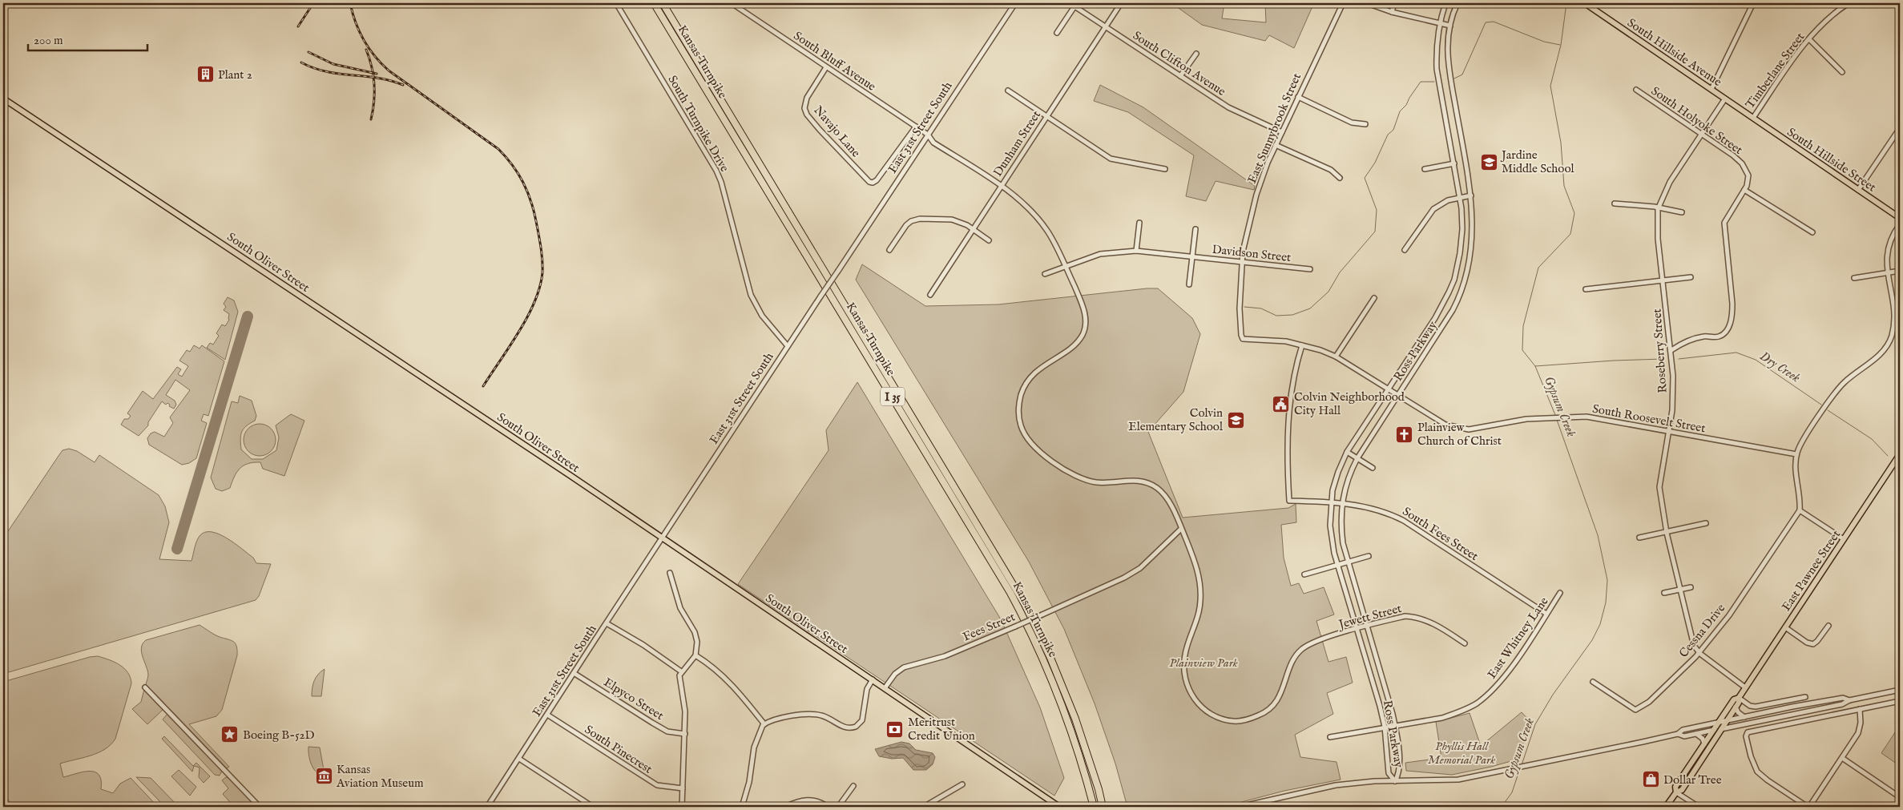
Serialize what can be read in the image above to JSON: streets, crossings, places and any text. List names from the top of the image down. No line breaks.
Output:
{"streets":{"highway":["Kansas Turnpike","I 35"],"main road":["South Hillside Avenue","South Hillside Street","South Oliver Street","East Pawnee Street"],"street":["South Bluff Avenue","South Clifton Avenue","Timberlane Street","South Holyoke Street","South Turnpike Drive","East 31st Street South","East Sunnybrook Street","Navajo Lane","Dunham Street","Davidson Street","Ross Parkway","Roseberry Street","South Roosevelt Street","South Fees Street","Jewett Street","Fees Street","Cessna Drive","East Whitney Lane","Elpyco Street","South Pinecrest"]},"crossings":[["South Hillside Avenue","Timberlane Street"],["South Hillside Avenue","South Hillside Street"],["South Hillside Avenue","Roseberry Street"],["South Bluff Avenue","East 31st Street South"],["South Bluff Avenue","Navajo Lane"],["South Clifton Avenue","East Sunnybrook Street"],["South Clifton Avenue","Dunham Street"],["Timberlane Street","South Hillside Street"],["South Holyoke Street","Roseberry Street"],["South Turnpike Drive","East 31st Street South"],["East 31st Street South","South Oliver Street"],["East 31st Street South","Elpyco Street"],["East 31st Street South","South Pinecrest"],["East Sunnybrook Street","Davidson Street"],["East Sunnybrook Street","South Roosevelt Street"],["Davidson Street","Jewett Street"],["South Oliver Street","Fees Street"],["Ross Parkway","South Roosevelt Street"],["Ross Parkway","South Fees Street"],["Ross Parkway","Jewett Street"],["Ross Parkway","East Whitney Lane"],["Roseberry Street","South Roosevelt Street"],["Roseberry Street","East Pawnee Street"],["Roseberry Street","Cessna Drive"],["South Roosevelt Street","South Fees Street"],["South Fees Street","East Whitney Lane"],["Jewett Street","Fees Street"]],"water":["Dry Creek","Gypsum Creek"],"parks":["Plainview Park","Phyllis Hall Memorial Park"],"places":{"building":["Plant 2"],"school or university":["Jardine Middle School","Colvin Elementary School"],"public building":["Colvin Neighborhood City Hall"],"church":["Plainview Church of Christ"],"bank":["Meritrust Credit Union"],"place":["Boeing B-52D"],"museum":["Kansas Aviation Museum"],"shop":["Dollar Tree"]},"scale_bar":"200 m"}
